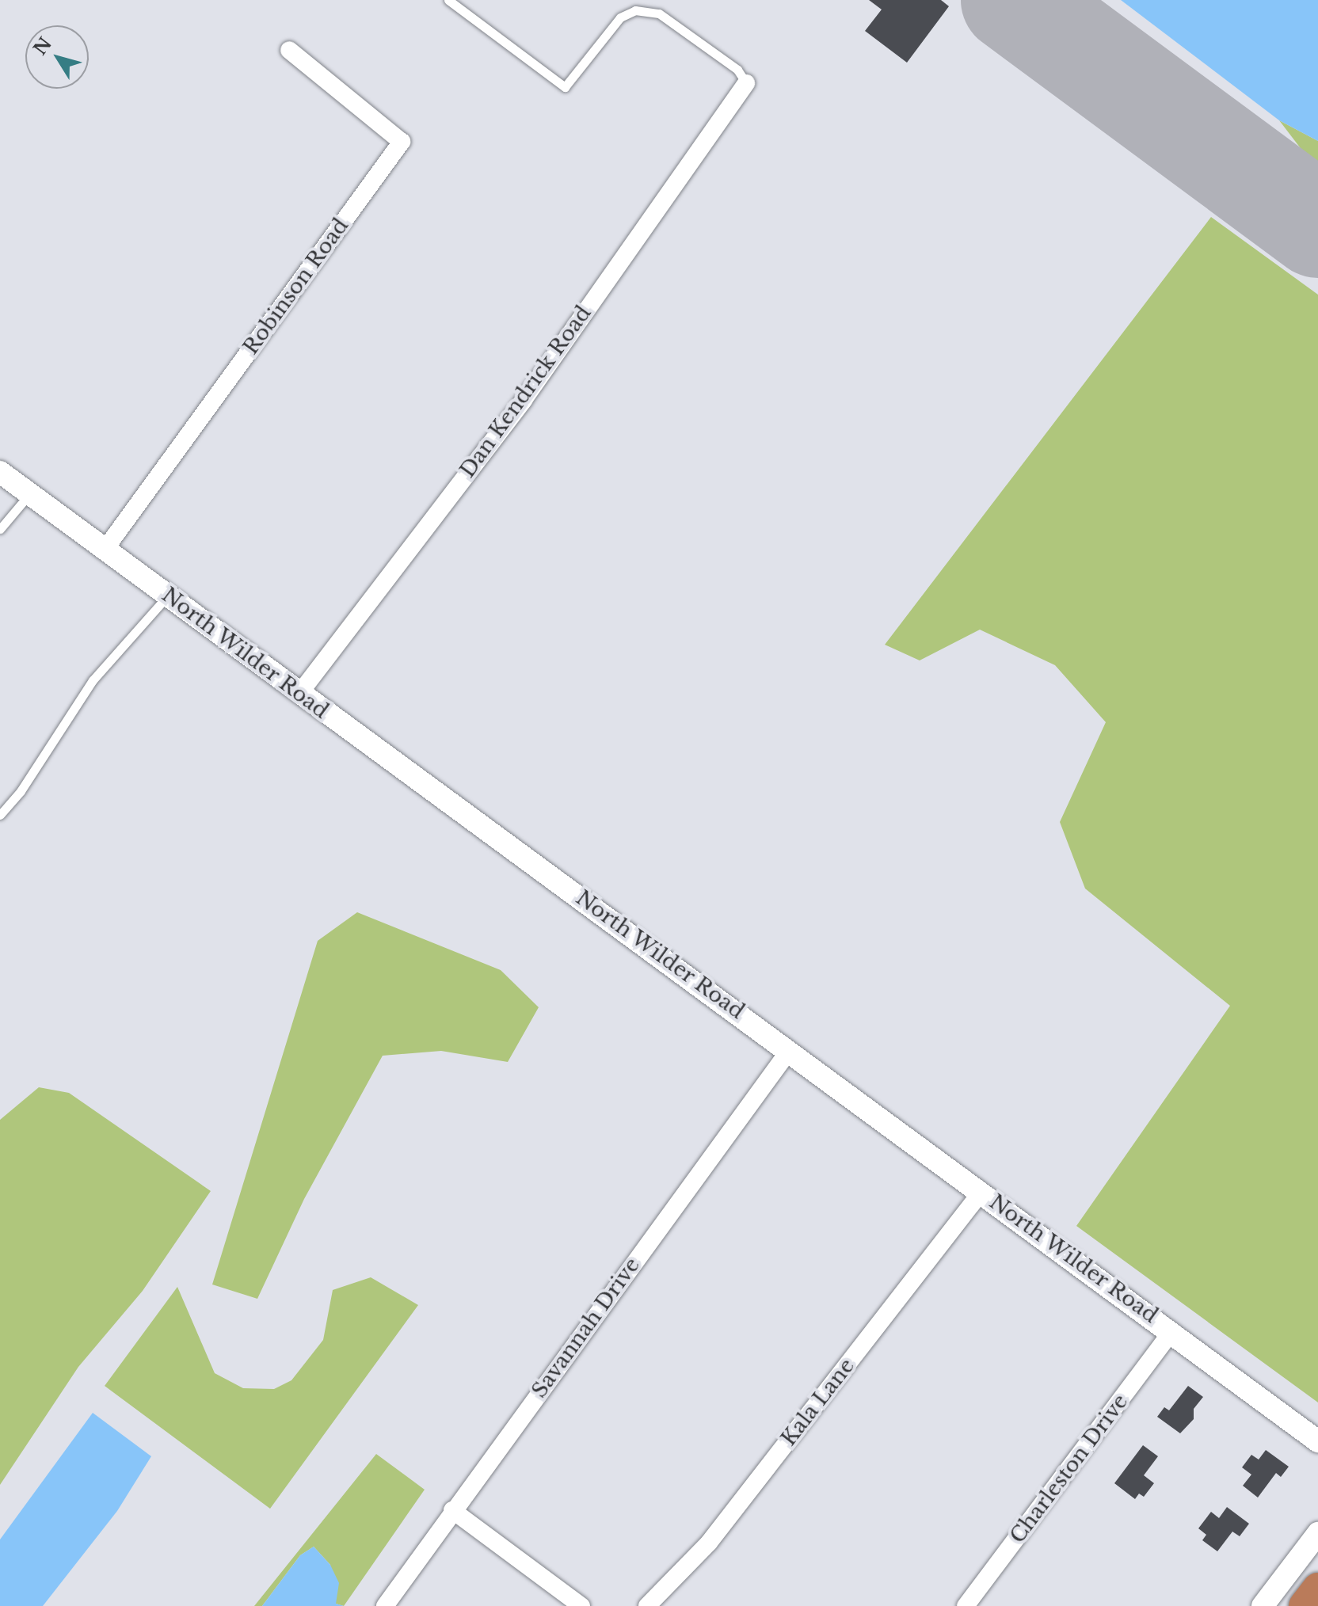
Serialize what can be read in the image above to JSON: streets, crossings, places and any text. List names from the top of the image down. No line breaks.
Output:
{"streets":{"street":["Robinson Road","Dan Kendrick Road","North Wilder Road","Savannah Drive","Kala Lane","Charleston Drive"]},"crossings":[["Robinson Road","North Wilder Road"],["Dan Kendrick Road","North Wilder Road"],["North Wilder Road","Savannah Drive"],["North Wilder Road","Kala Lane"],["North Wilder Road","Charleston Drive"]],"north":"top left"}
